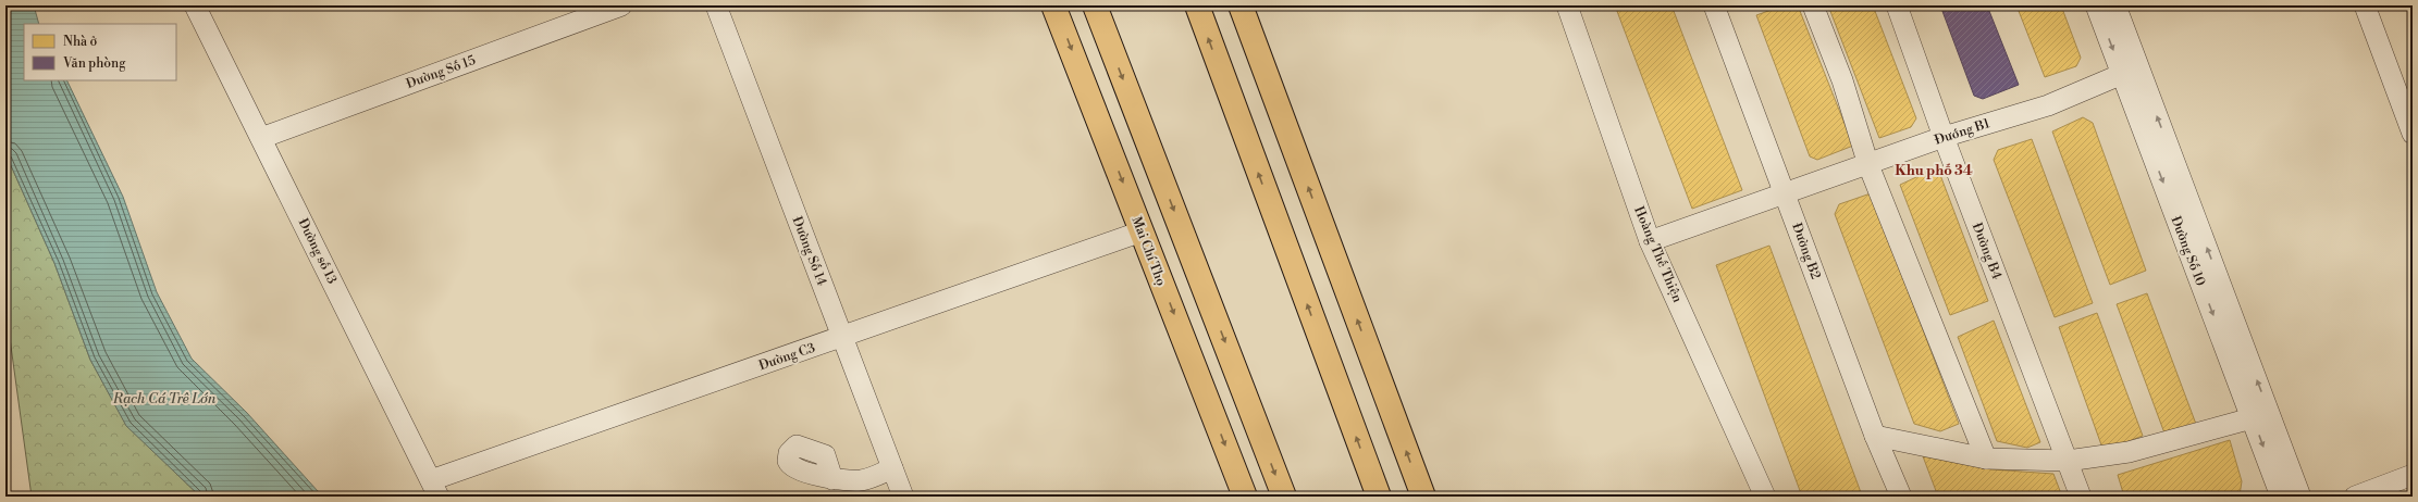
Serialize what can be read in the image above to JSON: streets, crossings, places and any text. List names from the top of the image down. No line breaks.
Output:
{"streets":{"main road":["Mai Chí Thọ"],"street":["Đường Số 15","Đướng B1","Đường số 13","Đường Số 14","Đường B2","Đường B4","Đường Số 10","Hoàng Thế Thiện","Đường C3"]},"crossings":[["Đường Số 15","Đường số 13"],["Đướng B1","Đường B2"],["Đướng B1","Đường B4"],["Đướng B1","Đường Số 10"],["Đướng B1","Hoàng Thế Thiện"],["Đường số 13","Đường C3"],["Đường Số 14","Đường C3"],["Mai Chí Thọ","Đường C3"]],"districts":["Khu phố 34"],"water":["Rạch Cá Trê Lớn"],"legend":["Nhà ở","Văn phòng"]}
